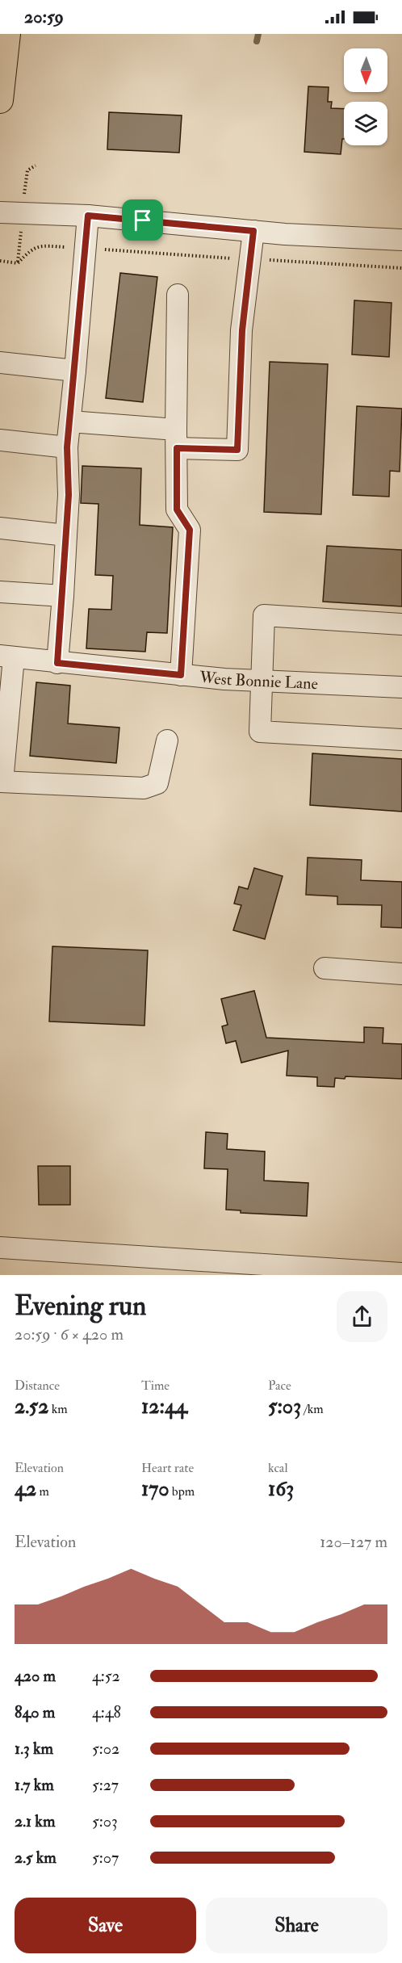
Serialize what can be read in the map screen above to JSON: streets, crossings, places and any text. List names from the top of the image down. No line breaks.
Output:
{"streets":{"street":["West Bonnie Lane"]},"north":"bottom","page":{"status":"20:59","heading":["Evening run","20:59 · 6 × 420 m"],"stats":[["Distance","2.52 km"],["Time","12:44"],["Pace","5:03 /km"],["Elevation","42 m"],["Heart rate","170 bpm"],["kcal","163"]],"chart":["Elevation","120–127 m"],"list":[{"name":"420 m","note":"4:52"},{"name":"840 m","note":"4:48"},{"name":"1.3 km","note":"5:02"},{"name":"1.7 km","note":"5:27"},{"name":"2.1 km","note":"5:03"},{"name":"2.5 km","note":"5:07"}],"buttons":["Save","Share"]}}
